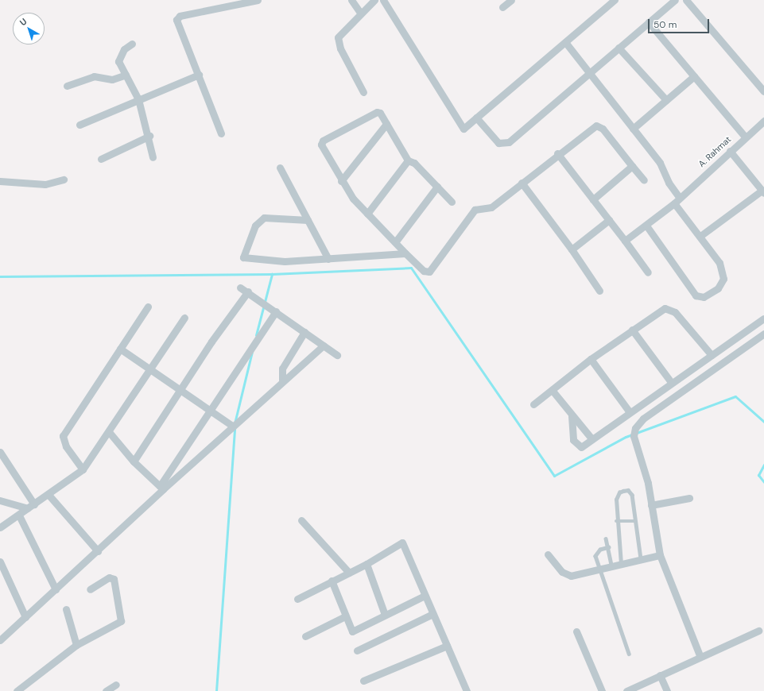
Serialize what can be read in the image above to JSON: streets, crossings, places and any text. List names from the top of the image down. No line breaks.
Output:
{"streets":{"street":["A. Rahmat"]},"scale_bar":"50 m","north":"top left"}
